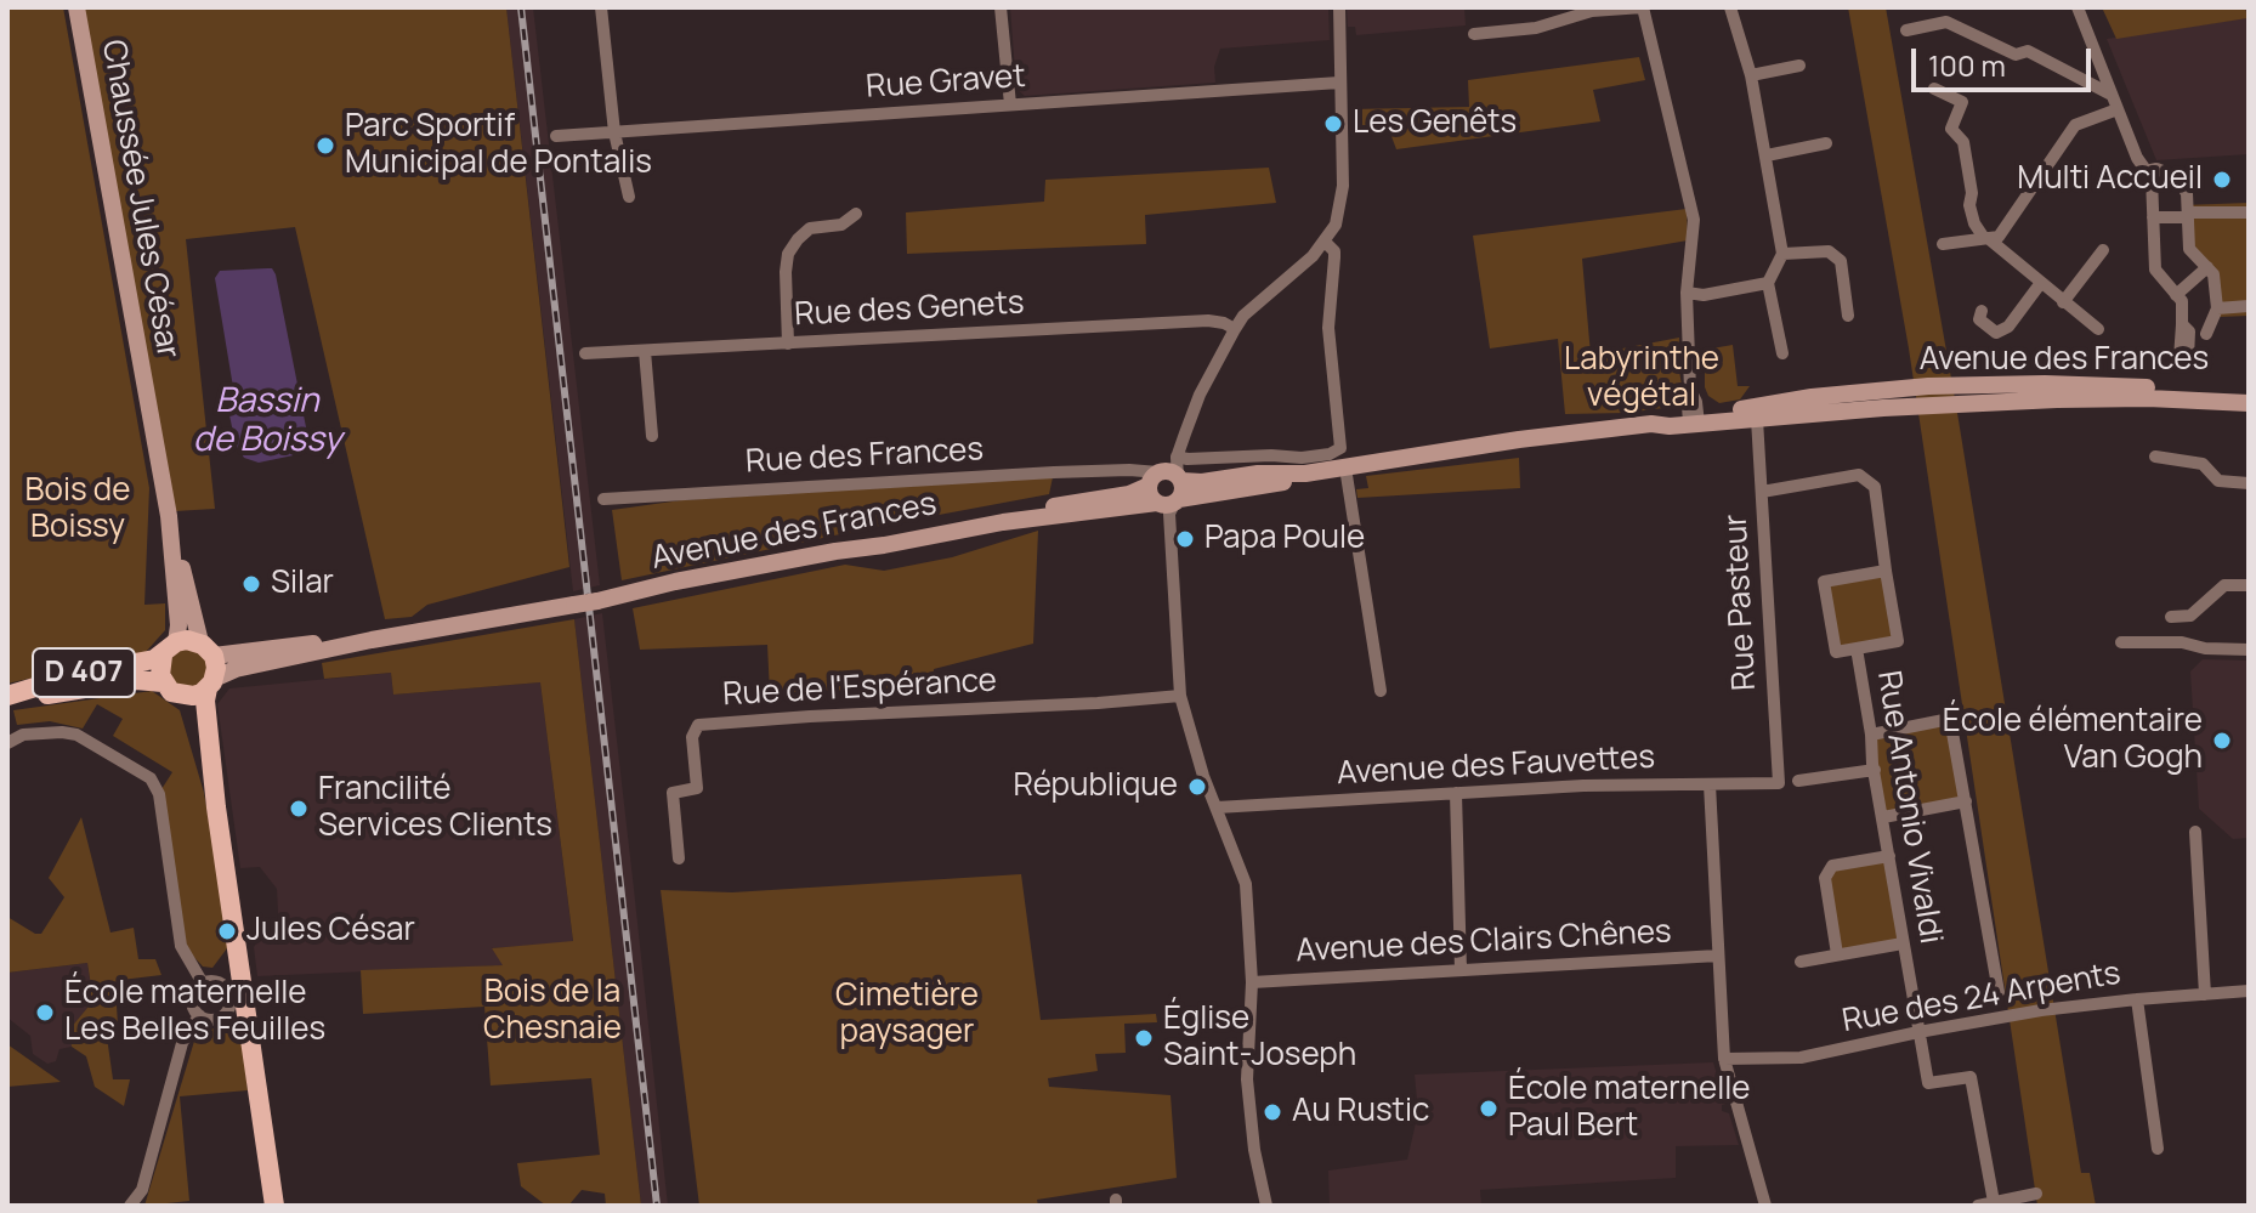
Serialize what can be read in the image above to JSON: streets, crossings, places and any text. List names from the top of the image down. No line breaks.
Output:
{"streets":{"main road":["Chaussée Jules César","Avenue des Frances","D 407"],"street":["Rue Gravet","Rue des Genets","Rue des Frances","Rue Pasteur","Rue de l'Espérance","Avenue des Fauvettes","Rue Antonio Vivaldi","Avenue des Clairs Chênes","Rue des 24 Arpents"]},"crossings":[["Chaussée Jules César","D 407"],["Avenue des Frances","Rue des Frances"],["Avenue des Frances","Rue Pasteur"],["Rue Pasteur","Avenue des Fauvettes"],["Rue Antonio Vivaldi","Rue des 24 Arpents"]],"water":["Bassin de Boissy"],"parks":["Labyrinthe végétal","Bois de Boissy","Bois de la Chesnaie","Cimetière paysager"],"places":["Les Genêts","Parc Sportif Municipal de Pontalis","Multi Accueil","Papa Poule","Silar","École élémentaire Van Gogh","République","Francilité Services Clients","Jules César","École maternelle Les Belles Feuilles","Église Saint-Joseph","École maternelle Paul Bert","Au Rustic"],"scale_bar":"100 m"}
